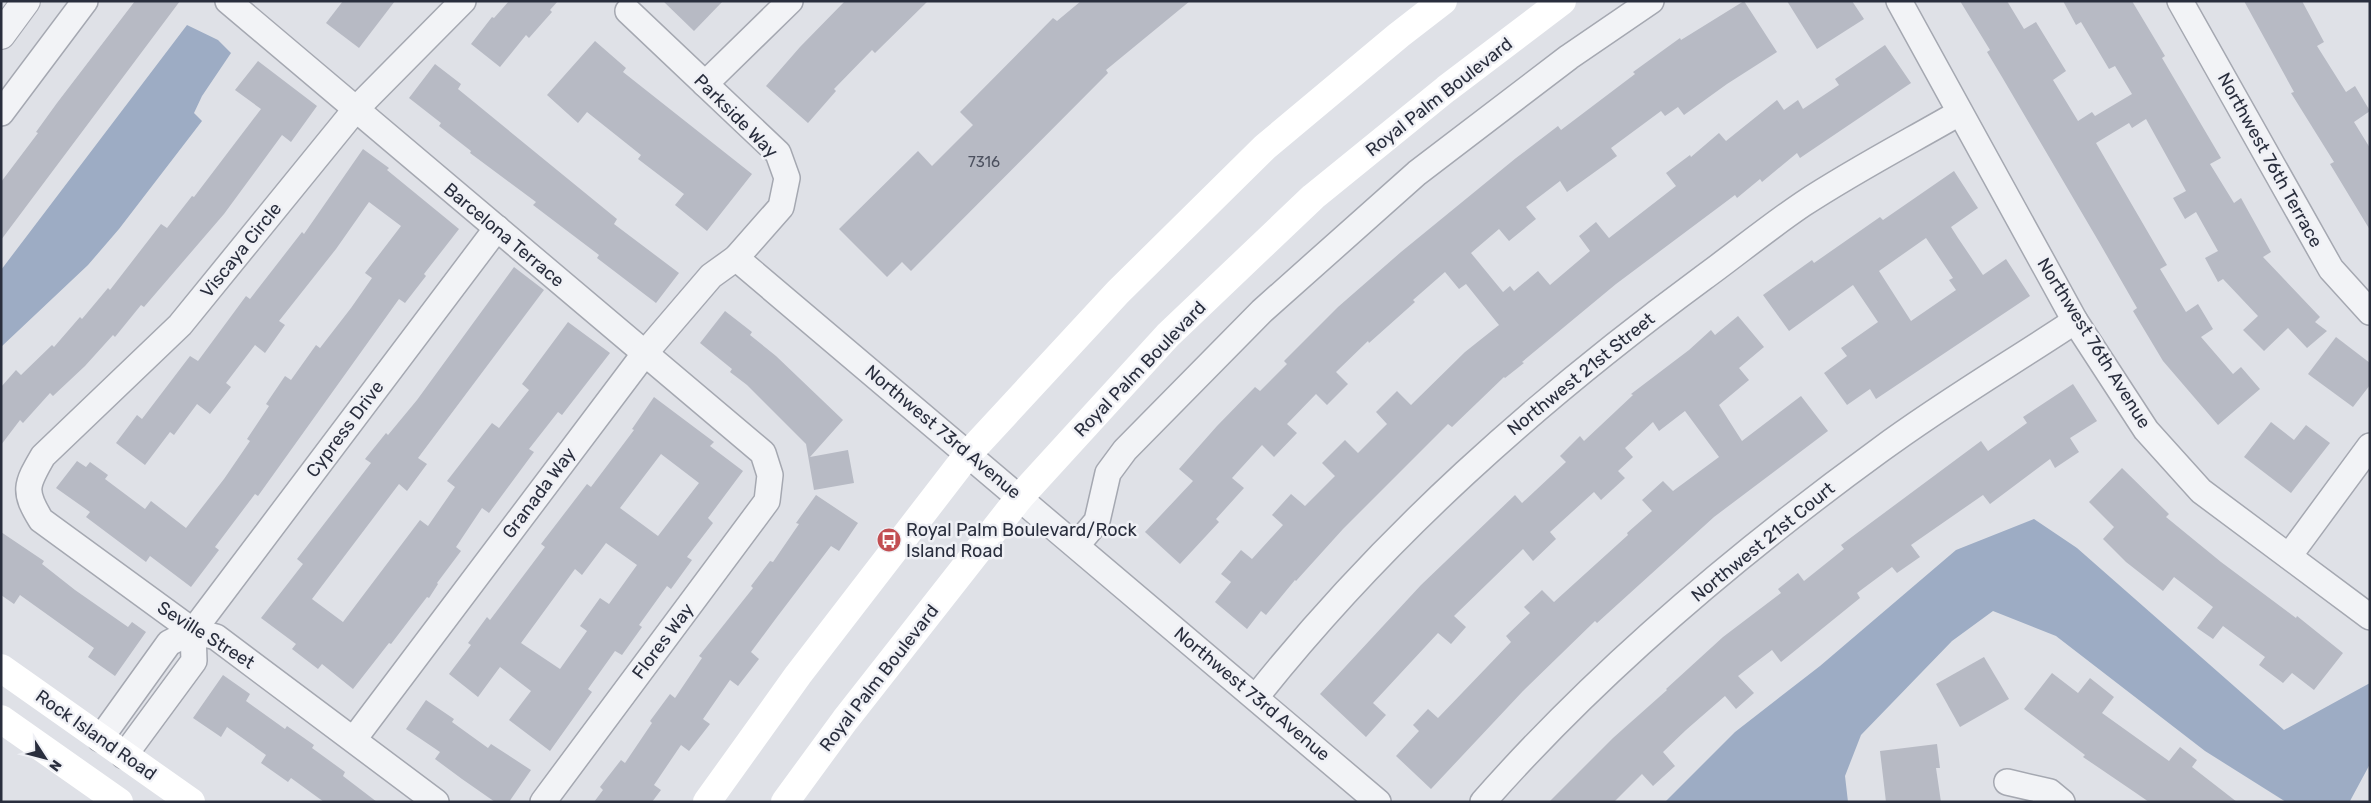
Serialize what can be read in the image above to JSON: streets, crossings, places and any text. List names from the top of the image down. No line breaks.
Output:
{"streets":{"main road":["Royal Palm Boulevard","Rock Island Road"],"street":["Parkside Way","Northwest 76th Terrace","Barcelona Terrace","Viscaya Circle","Northwest 76th Avenue","Northwest 21st Street","Cypress Drive","Northwest 73rd Avenue","Granada Way","Northwest 21st Court","Seville Street","Flores Way"]},"crossings":[["Royal Palm Boulevard","Northwest 73rd Avenue"],["Parkside Way","Northwest 73rd Avenue"],["Parkside Way","Granada Way"],["Barcelona Terrace","Viscaya Circle"],["Barcelona Terrace","Cypress Drive"],["Barcelona Terrace","Granada Way"],["Barcelona Terrace","Flores Way"],["Viscaya Circle","Seville Street"],["Northwest 76th Avenue","Northwest 21st Street"],["Northwest 76th Avenue","Northwest 21st Court"],["Northwest 21st Street","Northwest 73rd Avenue"],["Cypress Drive","Seville Street"],["Cypress Drive","Rock Island Road"],["Northwest 73rd Avenue","Granada Way"],["Granada Way","Seville Street"]],"places":{"bus stop":["Royal Palm Boulevard/Rock Island Road"]},"house_numbers":["7316"],"north":"bottom right"}
